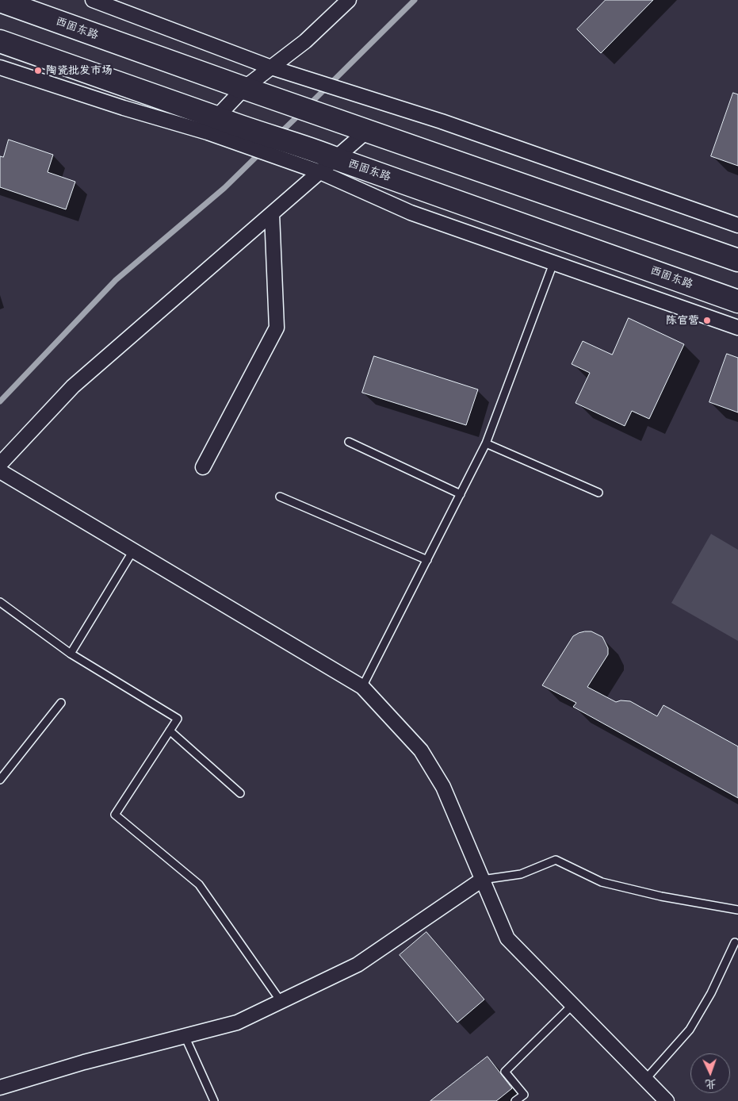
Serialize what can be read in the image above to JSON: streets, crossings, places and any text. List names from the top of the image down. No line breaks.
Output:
{"streets":{"main road":["西固东路"]},"places":["陶瓷批发市场","陈官营"],"north":"bottom"}
